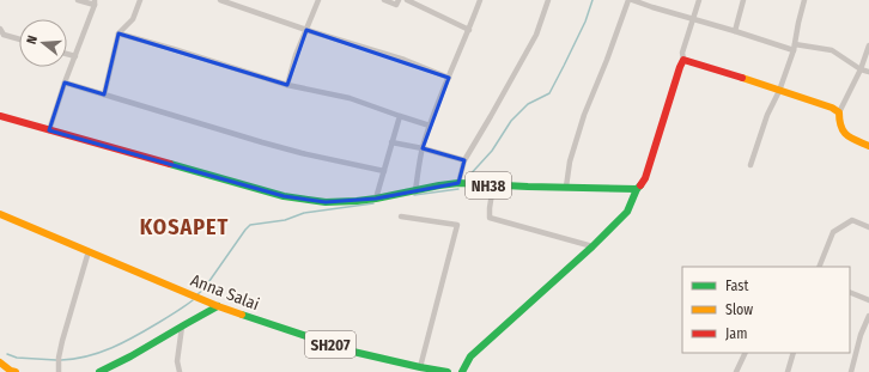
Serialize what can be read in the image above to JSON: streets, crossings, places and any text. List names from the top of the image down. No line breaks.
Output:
{"streets":{"main road":["NH38","Anna Salai","SH207"]},"districts":["KOSAPET"],"legend":["Fast","Slow","Jam"],"north":"left"}
